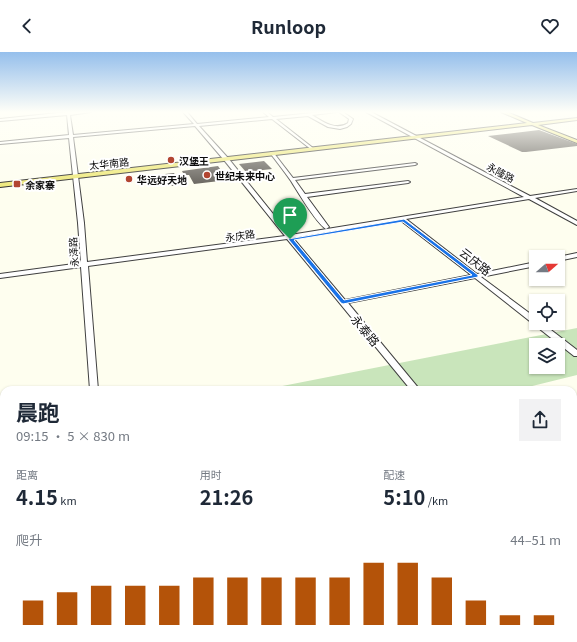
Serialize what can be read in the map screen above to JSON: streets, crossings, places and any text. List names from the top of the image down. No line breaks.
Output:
{"streets":{"main road":["太华南路"],"street":["永隆路","永庆路","永泽路","云庆路","永泰路"]},"crossings":[["太华南路","永泽路"],["太华南路","永泰路"],["永隆路","永庆路"],["永庆路","永泽路"],["永庆路","云庆路"],["永庆路","永泰路"]],"places":{"other":["汉堡王","世纪未来中心","华远好天地"],"transit":["余家寨"]},"north":"right","page":{"header":"Runloop","heading":["晨跑","09:15 · 5 × 830 m"],"stats":[["距离","4.15 km"],["用时","21:26"],["配速","5:10 /km"]],"chart":["爬升","44–51 m"]}}
